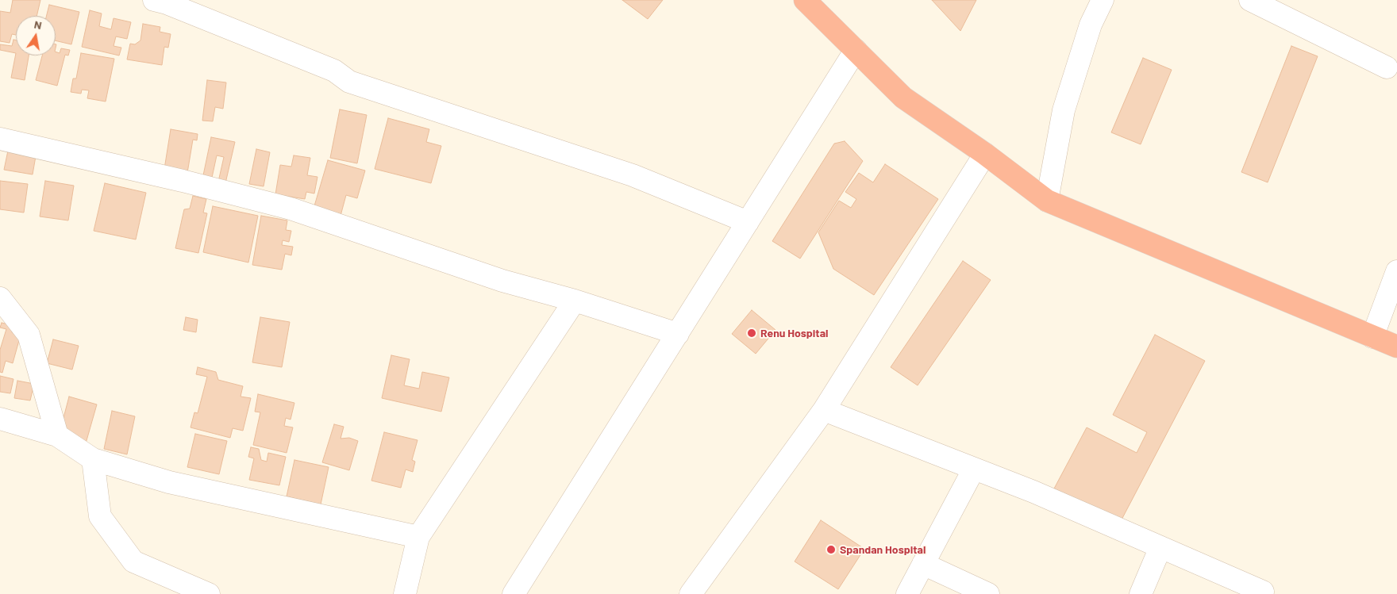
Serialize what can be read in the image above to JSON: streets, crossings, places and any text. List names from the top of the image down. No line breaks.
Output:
{"places":["Renu Hospital","Spandan Hospital"],"north":"top"}
